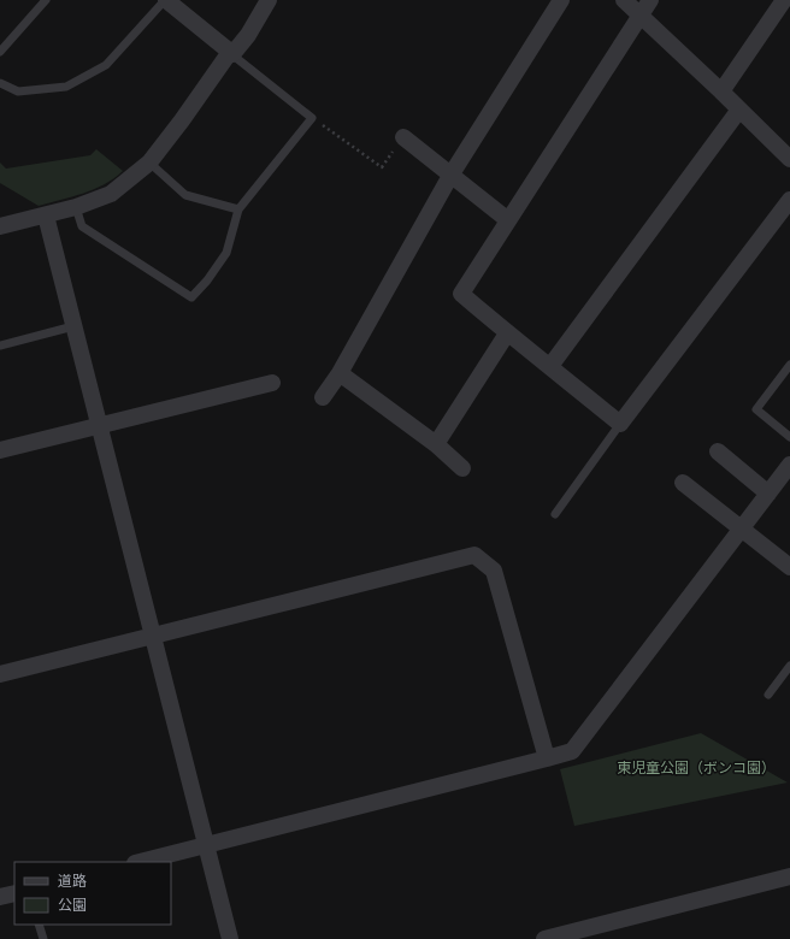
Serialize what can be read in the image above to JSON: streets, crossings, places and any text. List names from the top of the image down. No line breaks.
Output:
{"parks":["東児童公園（ボンコ園）"],"legend":["道路","公園"]}
